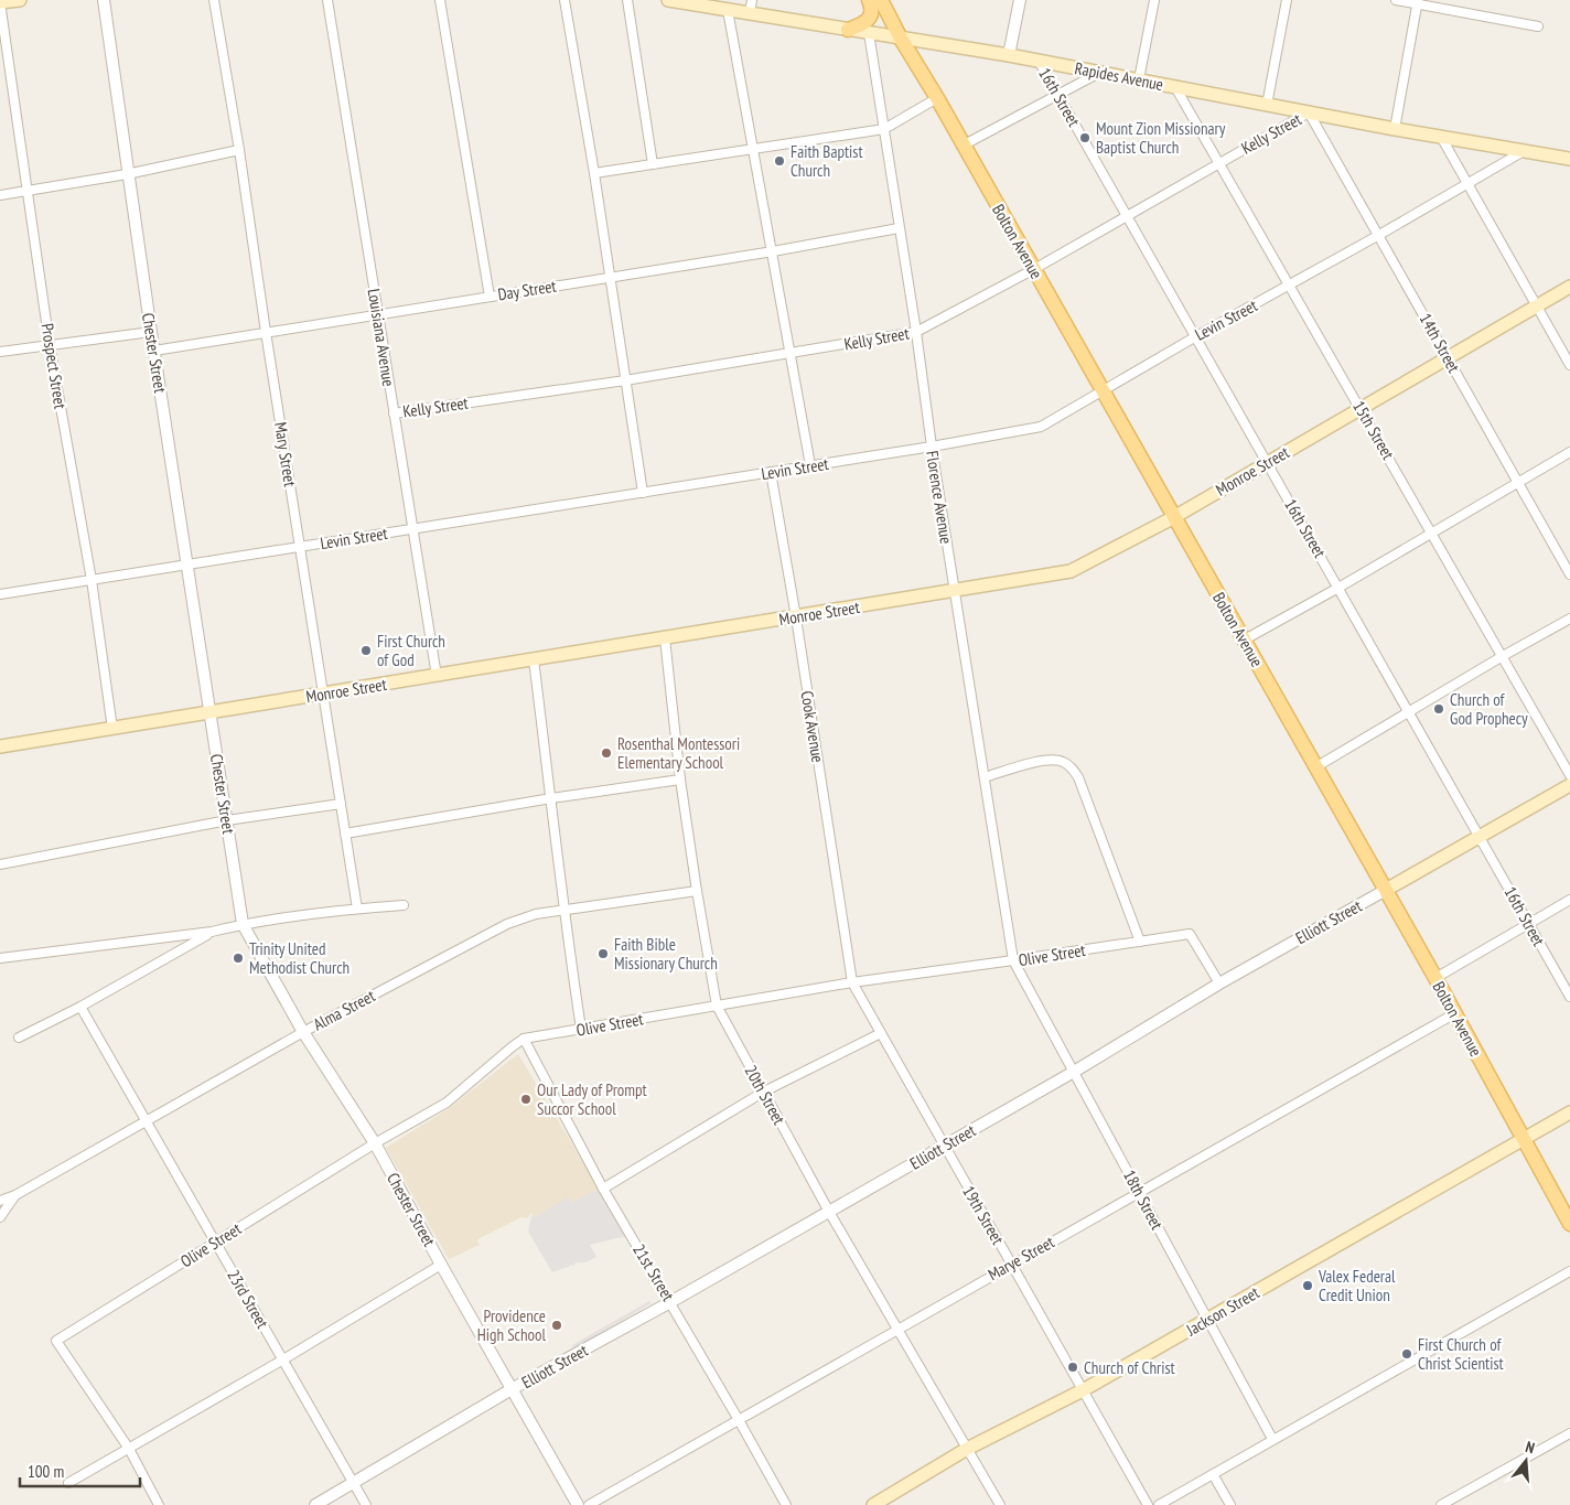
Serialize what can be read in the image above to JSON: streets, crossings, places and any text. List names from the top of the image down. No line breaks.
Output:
{"streets":{"main road":["Rapides Avenue","Bolton Avenue","Monroe Street","Elliott Street","Jackson Street"],"street":["16th Street","Kelly Street","Day Street","Levin Street","Louisiana Avenue","14th Street","Chester Street","Prospect Street","15th Street","Mary Street","Florence Avenue","Cook Avenue","Olive Street","Alma Street","20th Street","18th Street","19th Street","Marye Street","21st Street","23rd Street"]},"crossings":[["Rapides Avenue","16th Street"],["Rapides Avenue","Kelly Street"],["Rapides Avenue","Bolton Avenue"],["Rapides Avenue","Levin Street"],["Rapides Avenue","14th Street"],["Rapides Avenue","15th Street"],["Rapides Avenue","Florence Avenue"],["16th Street","Kelly Street"],["16th Street","Levin Street"],["16th Street","Monroe Street"],["16th Street","Elliott Street"],["Kelly Street","Bolton Avenue"],["Kelly Street","Louisiana Avenue"],["Kelly Street","14th Street"],["Kelly Street","15th Street"],["Kelly Street","Florence Avenue"],["Bolton Avenue","Levin Street"],["Bolton Avenue","Monroe Street"],["Bolton Avenue","Elliott Street"],["Bolton Avenue","Marye Street"],["Bolton Avenue","Jackson Street"],["Day Street","Louisiana Avenue"],["Day Street","Chester Street"],["Day Street","Mary Street"],["Day Street","Florence Avenue"],["Levin Street","Louisiana Avenue"],["Levin Street","14th Street"],["Levin Street","Chester Street"],["Levin Street","Prospect Street"],["Levin Street","15th Street"],["Levin Street","Mary Street"],["Levin Street","Florence Avenue"],["Levin Street","Cook Avenue"],["Louisiana Avenue","Monroe Street"],["14th Street","Monroe Street"],["Chester Street","Monroe Street"],["Chester Street","Elliott Street"],["Chester Street","Olive Street"],["Chester Street","Alma Street"],["Prospect Street","Monroe Street"],["15th Street","Monroe Street"],["Mary Street","Monroe Street"],["Monroe Street","Florence Avenue"],["Monroe Street","Cook Avenue"],["Monroe Street","20th Street"],["Florence Avenue","Olive Street"],["Florence Avenue","18th Street"],["Cook Avenue","Olive Street"],["Cook Avenue","19th Street"],["Elliott Street","Olive Street"],["Elliott Street","20th Street"],["Elliott Street","18th Street"],["Elliott Street","19th Street"],["Elliott Street","21st Street"],["Elliott Street","23rd Street"],["Olive Street","20th Street"],["Olive Street","18th Street"],["Olive Street","19th Street"],["Olive Street","21st Street"],["Olive Street","23rd Street"],["Alma Street","20th Street"],["Alma Street","23rd Street"],["20th Street","Marye Street"],["20th Street","Jackson Street"],["18th Street","Marye Street"],["18th Street","Jackson Street"],["19th Street","Marye Street"],["19th Street","Jackson Street"],["Marye Street","21st Street"]],"places":["Mount Zion Missionary Baptist Church","Faith Baptist Church","First Church of God","Church of God Prophecy","Rosenthal Montessori Elementary School","Faith Bible Missionary Church","Trinity United Methodist Church","Our Lady of Prompt Succor School","Valex Federal Credit Union","Providence High School","First Church of Christ Scientist","Church of Christ"],"scale_bar":"100 m","north":"top"}
